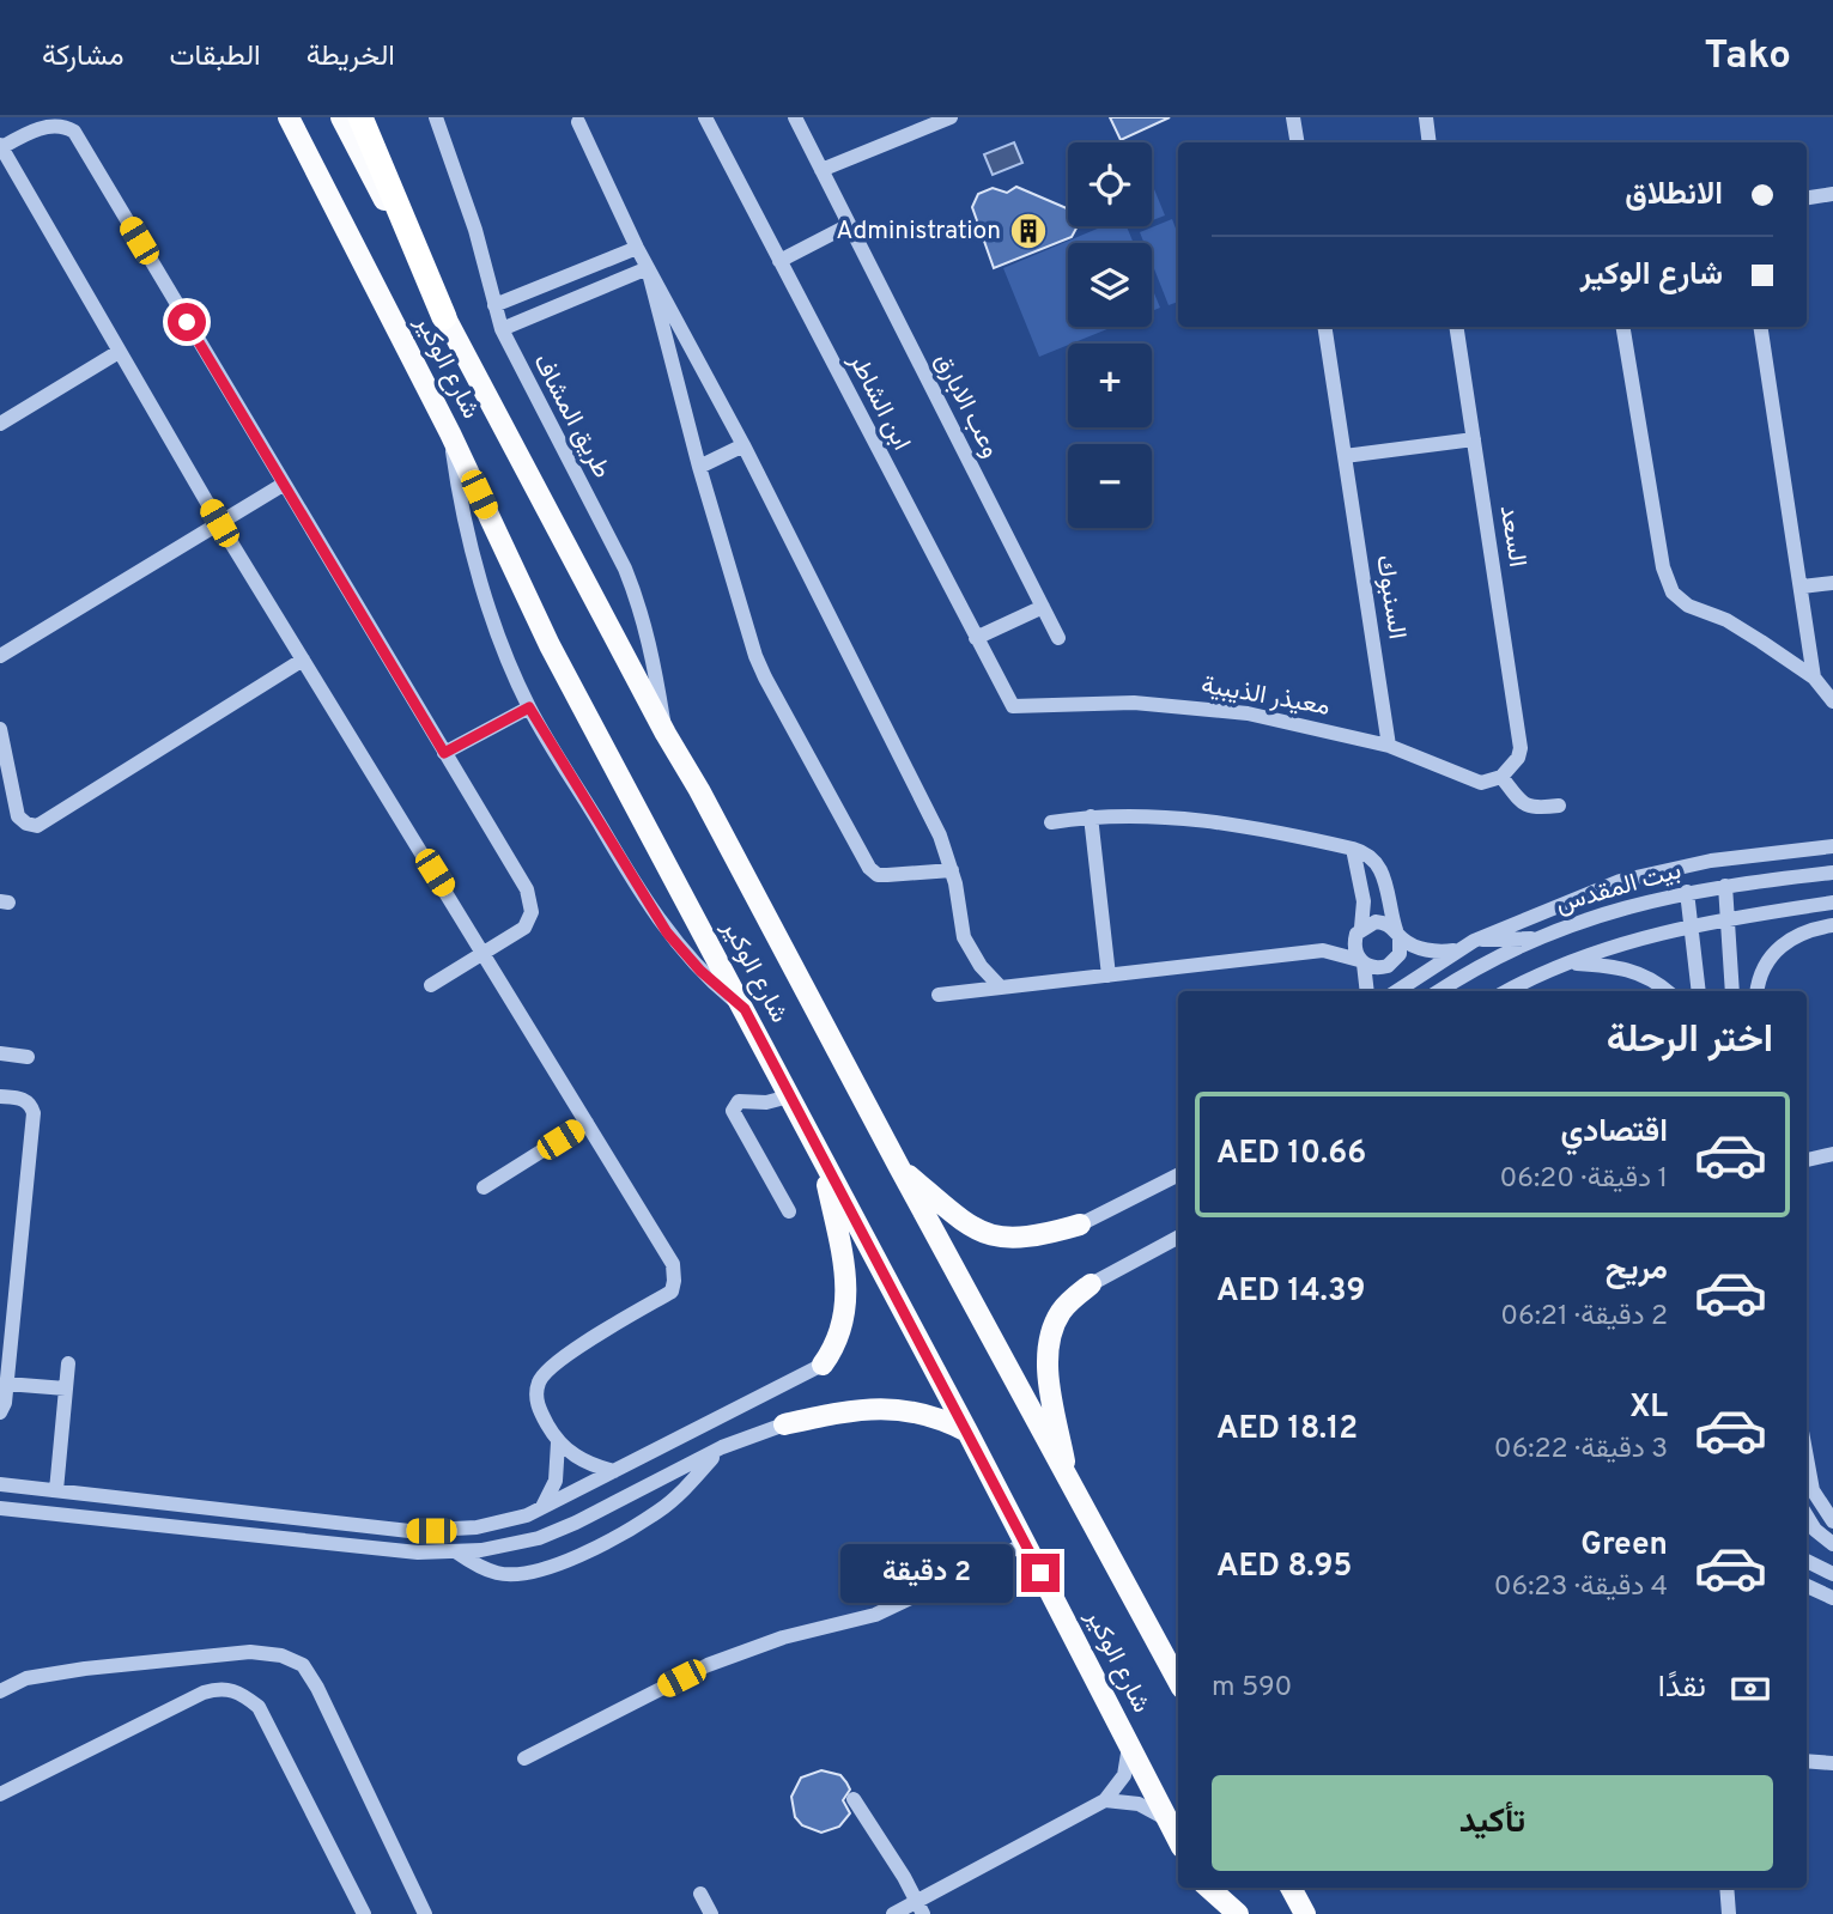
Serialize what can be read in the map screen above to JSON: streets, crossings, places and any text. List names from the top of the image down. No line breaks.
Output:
{"streets":{"main road":["شارع الوكير"],"street":["ابن الشاطر","وعب الابارق","طريق المشاف","السعد","السنبوك","معيذر الذيبية","بيت المقدس"]},"crossings":[["شارع الوكير","طريق المشاف"],["ابن الشاطر","معيذر الذيبية"],["السعد","معيذر الذيبية"],["السنبوك","معيذر الذيبية"]],"places":{"building":["Administration"]},"page":{"header":"Tako","nav":["الخريطة","الطبقات","مشاركة"],"map_buttons":["+","−"],"banner":["الانطلاق","شارع الوكير"],"heading":"اختر الرحلة","list":[{"name":"اقتصادي","note":"1 دقيقة · 06:20","value":"AED 10.66"},{"name":"مريح","note":"2 دقيقة · 06:21","value":"AED 14.39"},{"name":"XL","note":"3 دقيقة · 06:22","value":"AED 18.12"},{"name":"Green","note":"4 دقيقة · 06:23","value":"AED 8.95"}],"bubble":"2 دقيقة","pay":["نقدًا","590 m"],"buttons":"تأكيد"}}
